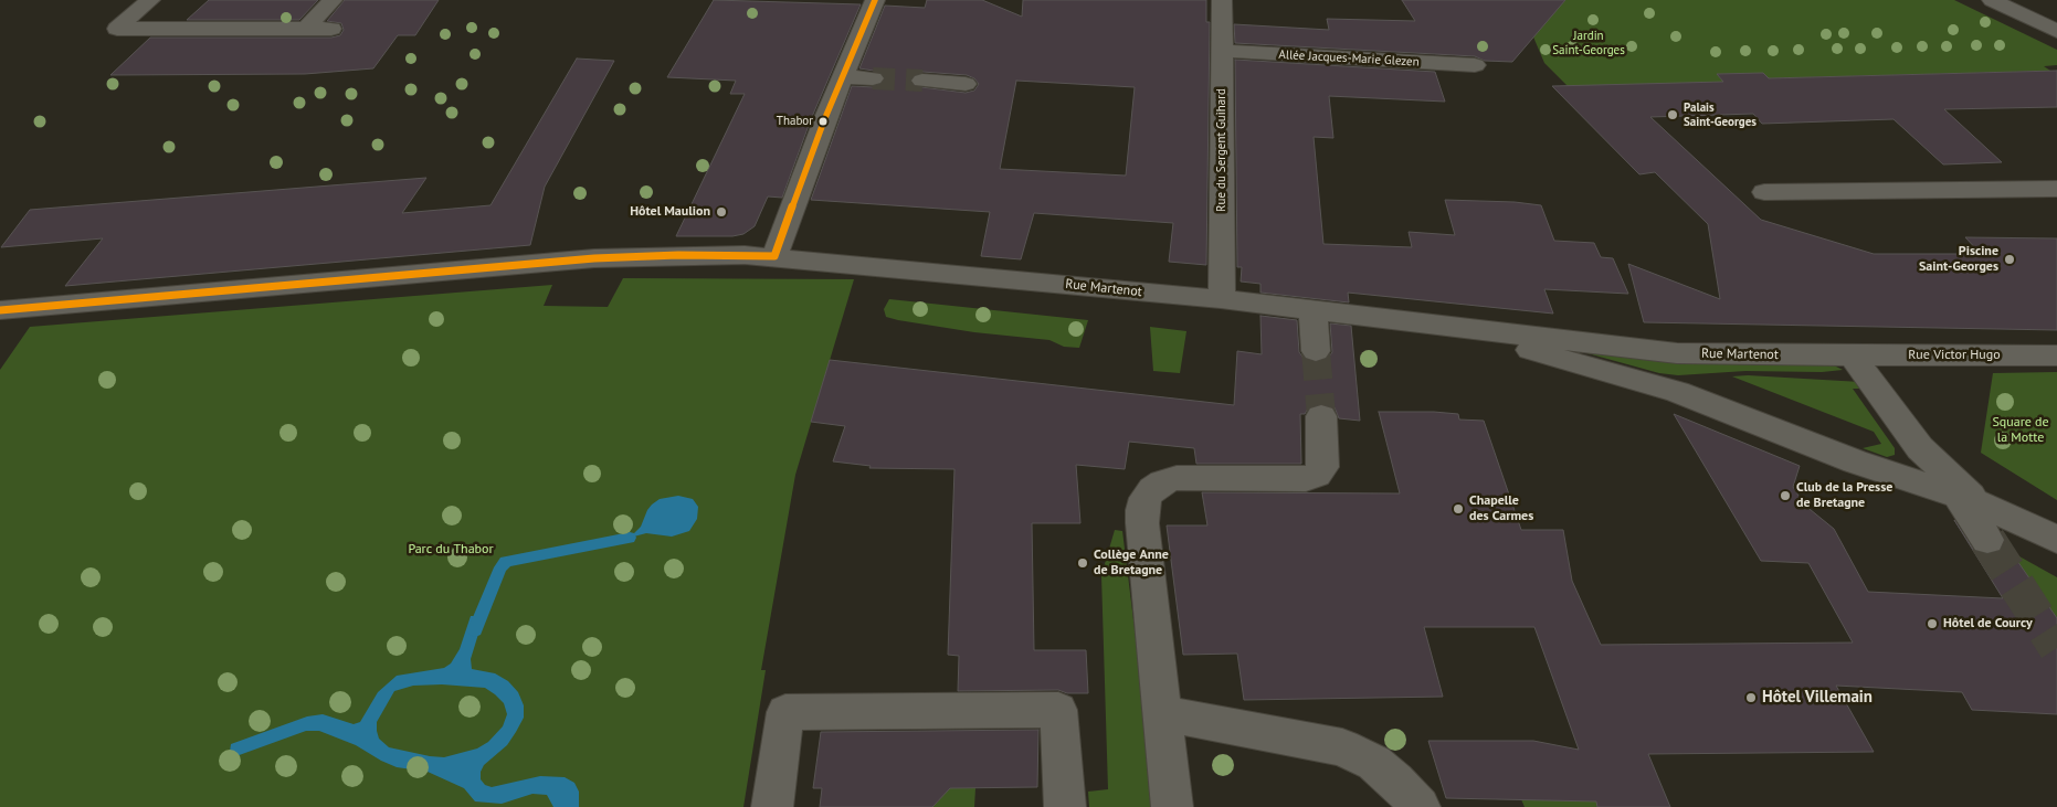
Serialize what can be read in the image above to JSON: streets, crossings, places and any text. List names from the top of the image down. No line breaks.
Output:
{"streets":{"street":["Allée Jacques-Marie Glezen","Rue du Sergent Guihard","Rue Martenot","Rue Victor Hugo"]},"crossings":[["Allée Jacques-Marie Glezen","Rue du Sergent Guihard"],["Rue du Sergent Guihard","Rue Martenot"],["Rue Martenot","Rue Victor Hugo"]],"parks":["Jardin Saint-Georges","Square de la Motte","Parc du Thabor"],"places":["Palais Saint-Georges","Thabor","Hôtel Maulion","Piscine Saint-Georges","Club de la Presse de Bretagne","Chapelle des Carmes","Collège Anne de Bretagne","Hôtel de Courcy","Hôtel Villemain"]}
